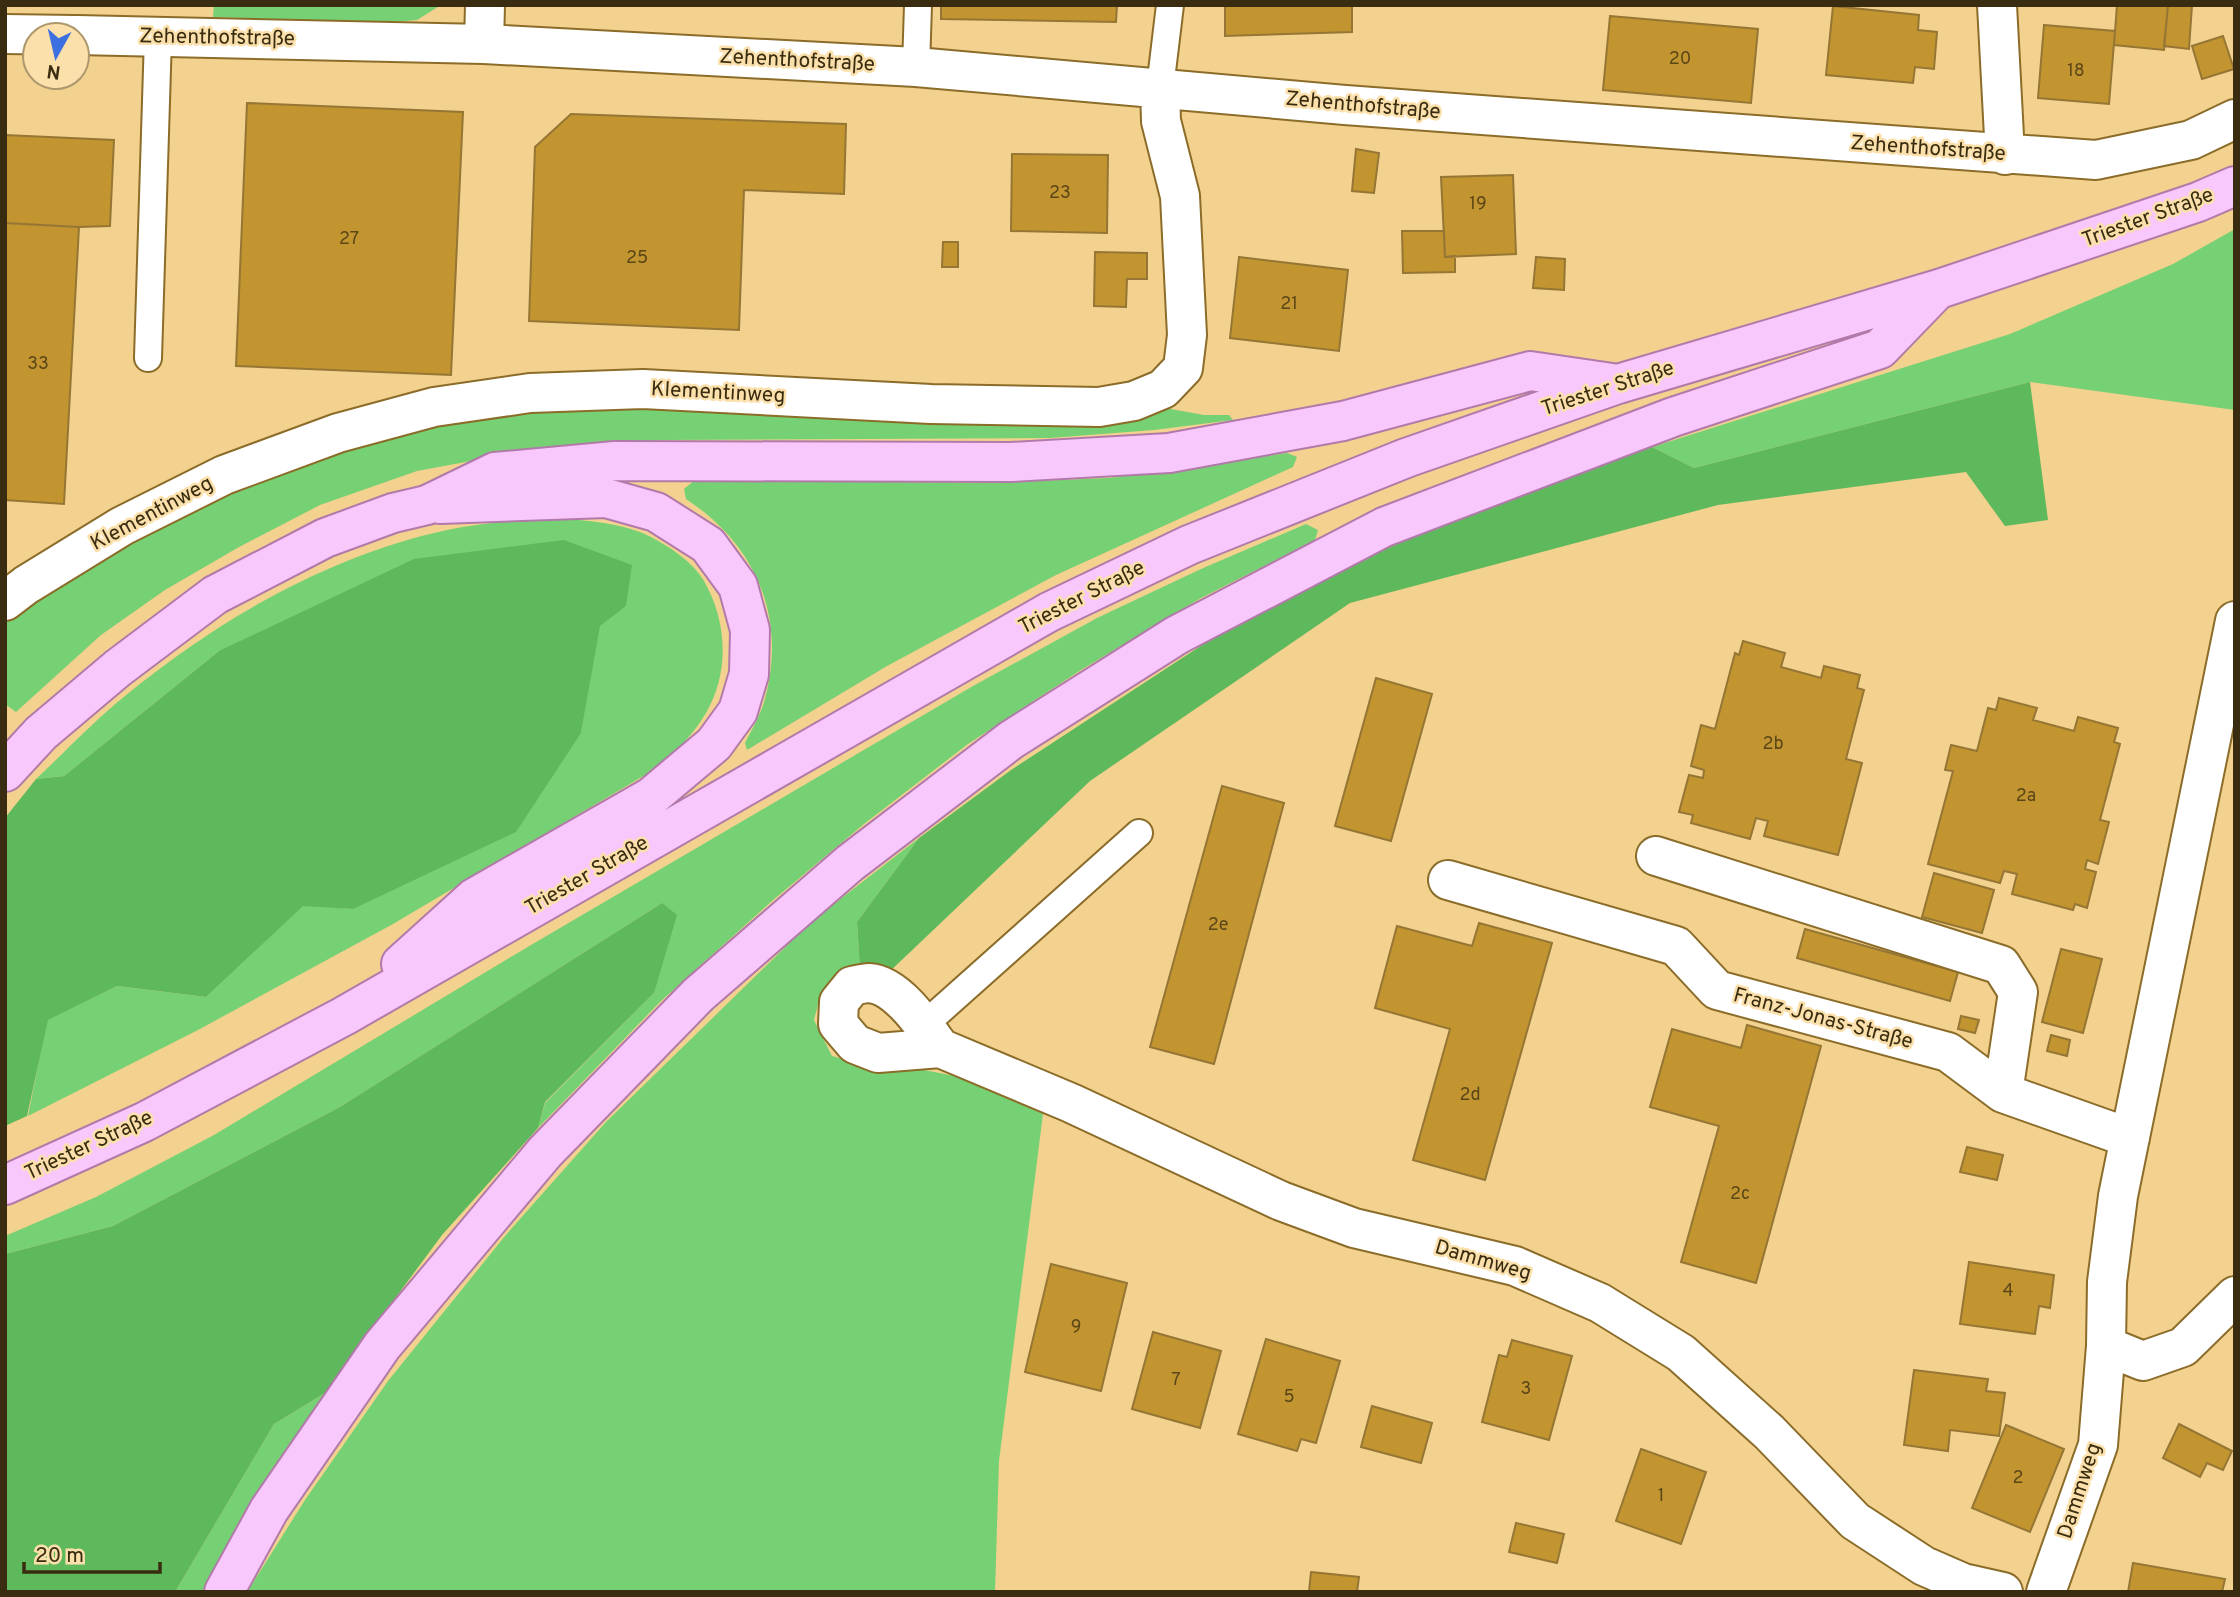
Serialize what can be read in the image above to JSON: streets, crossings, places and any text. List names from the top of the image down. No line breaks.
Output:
{"streets":{"main road":["Triester Straße"],"street":["Zehenthofstraße","Klementinweg","Franz-Jonas-Straße","Dammweg"]},"crossings":[["Zehenthofstraße","Klementinweg"]],"house_numbers":["20","18","23","19","27","25","21","33","2b","2a","2e","2d","2c","4","9","7","3","5","2","1"],"scale_bar":"20 m","north":"bottom"}
